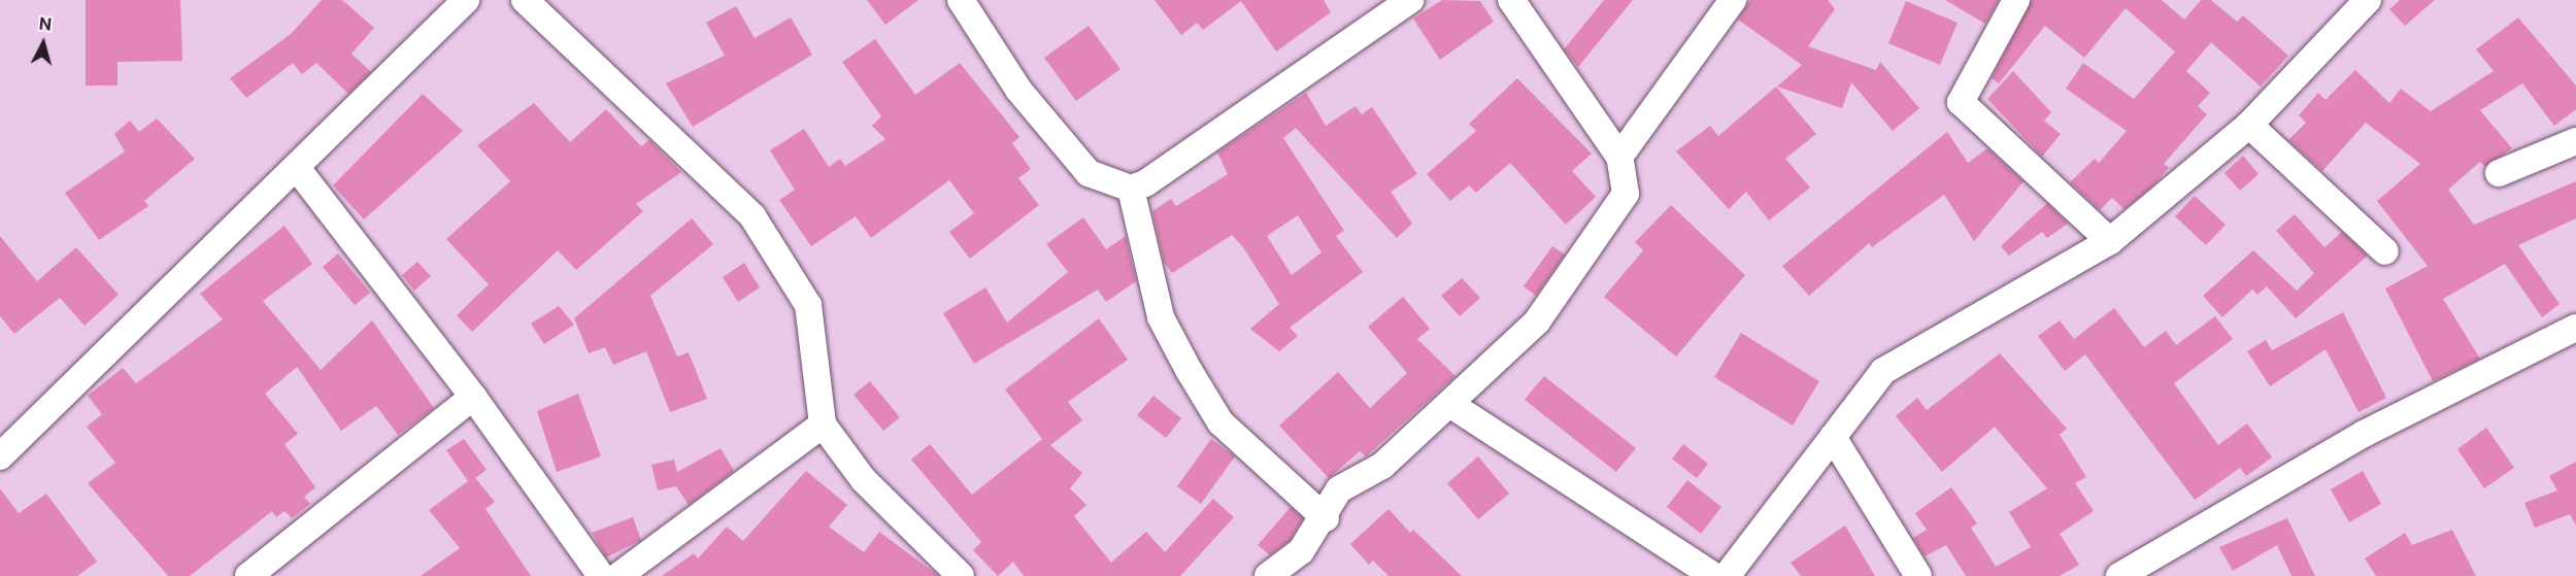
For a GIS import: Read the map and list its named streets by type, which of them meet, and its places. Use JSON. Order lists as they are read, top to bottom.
{
  "north": "top"
}
